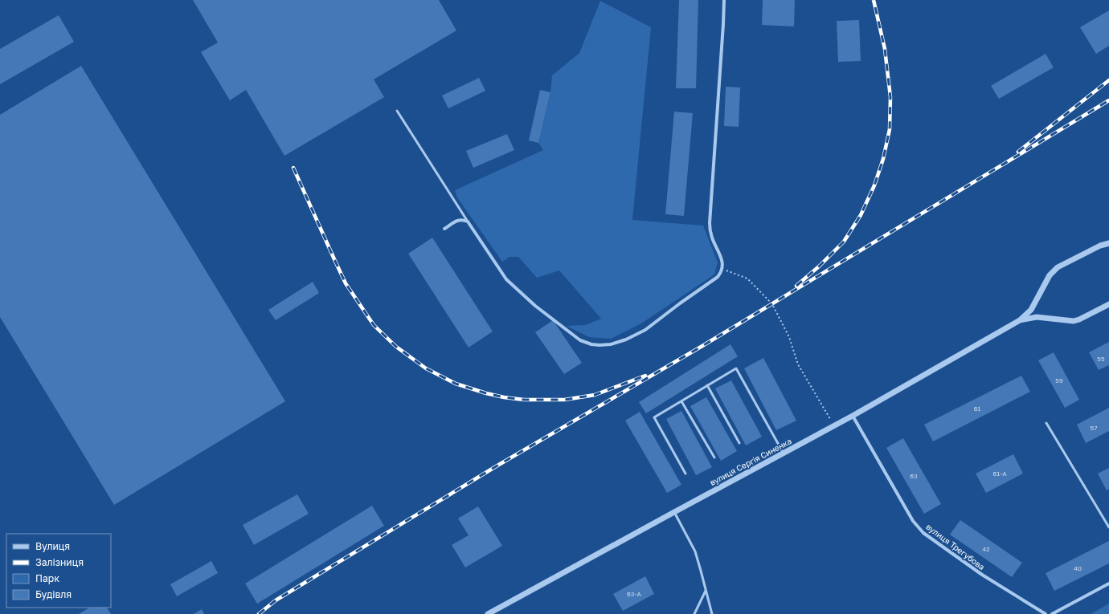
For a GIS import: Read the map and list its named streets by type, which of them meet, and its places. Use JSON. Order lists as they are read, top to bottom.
{
  "streets": {
    "street": ["вулиця Сергія Синенка", "вулиця Трегубова"]
  },
  "crossings": [
    ["вулиця Сергія Синенка", "вулиця Трегубова"]
  ],
  "house_numbers": [
    "55",
    "59",
    "61",
    "57",
    "61-А",
    "63",
    "42",
    "40",
    "63-А"
  ],
  "legend": [
    "Вулиця",
    "Залізниця",
    "Парк",
    "Будівля"
  ]
}
